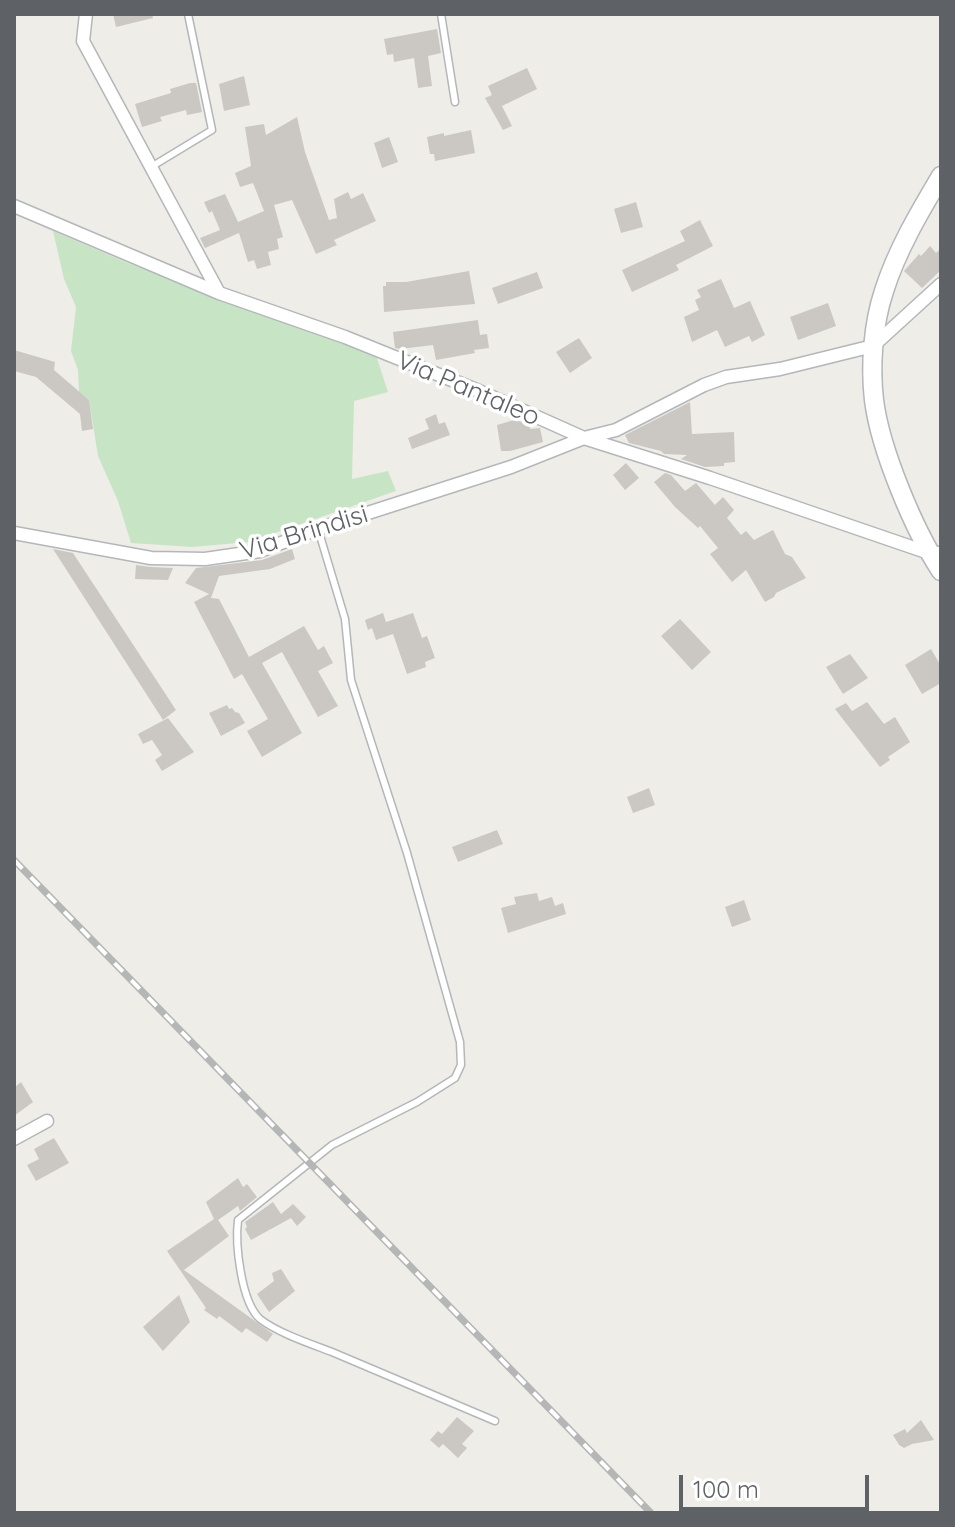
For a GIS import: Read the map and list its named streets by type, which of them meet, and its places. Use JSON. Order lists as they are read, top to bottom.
{
  "streets": {
    "street": ["Via Pantaleo", "Via Brindisi"]
  },
  "crossings": [
    ["Via Pantaleo", "Via Brindisi"]
  ],
  "scale_bar": "100 m"
}
